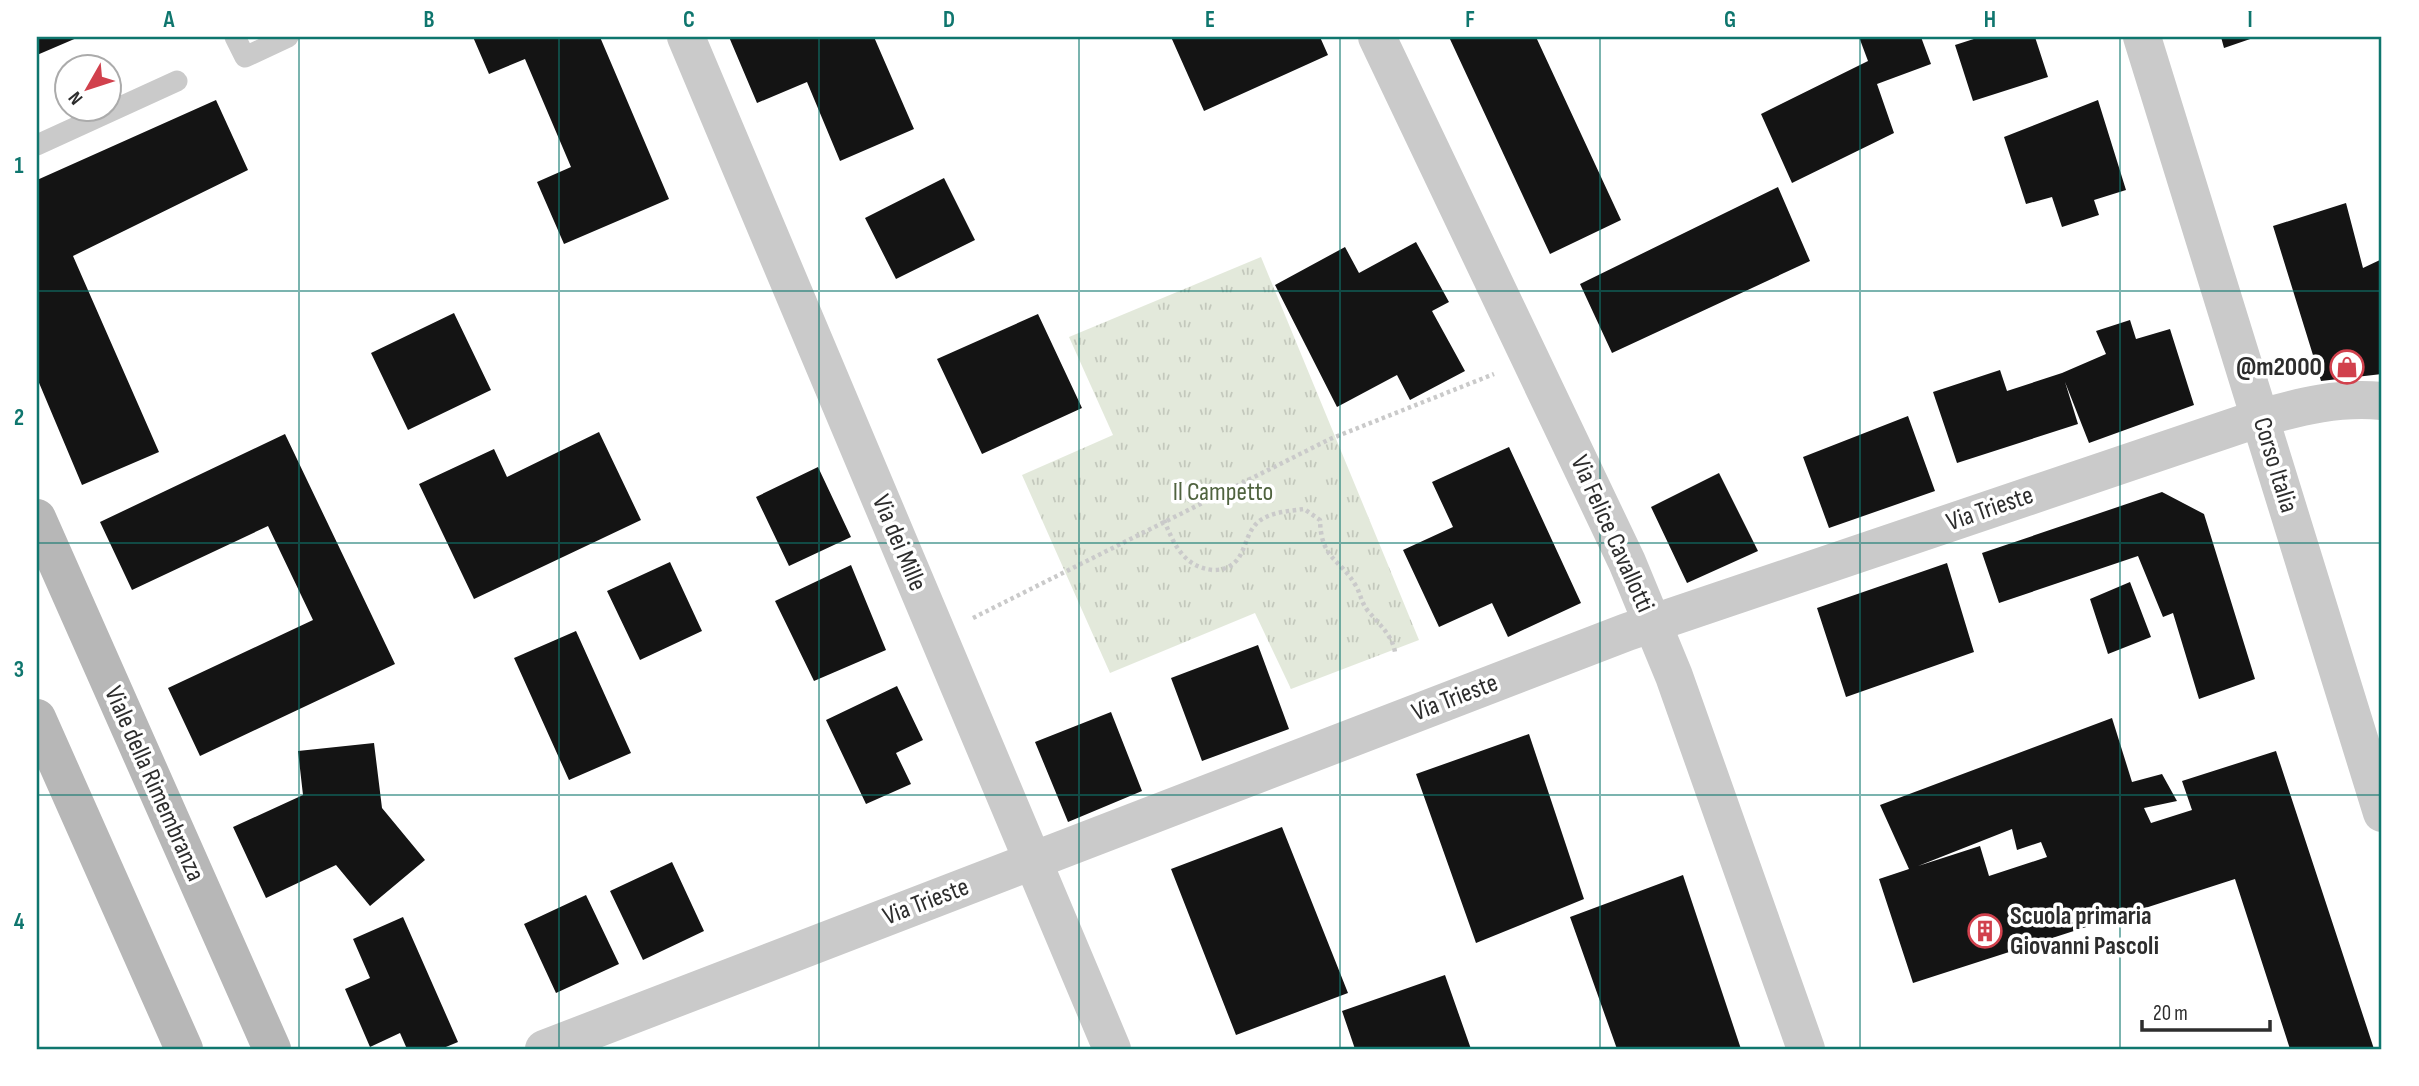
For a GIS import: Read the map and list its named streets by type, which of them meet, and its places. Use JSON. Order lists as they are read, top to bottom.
{
  "streets": {
    "street": [
      "Corso Italia",
      "Via Trieste",
      "Via Felice Cavallotti",
      "Via dei Mille",
      "Viale della Rimembranza"
    ]
  },
  "crossings": [
    ["Corso Italia", "Via Trieste"],
    ["Via Trieste", "Via Felice Cavallotti"],
    ["Via Trieste", "Via dei Mille"]
  ],
  "parks": ["Il Campetto"],
  "places": {
    "shop": ["@m2000"],
    "building": ["Scuola primaria Giovanni Pascoli"]
  },
  "scale_bar": "20 m",
  "north": "bottom left",
  "grid": {
    "columns": [
      "A",
      "B",
      "C",
      "D",
      "E",
      "F",
      "G",
      "H",
      "I"
    ],
    "rows": [
      "1",
      "2",
      "3",
      "4"
    ]
  }
}
